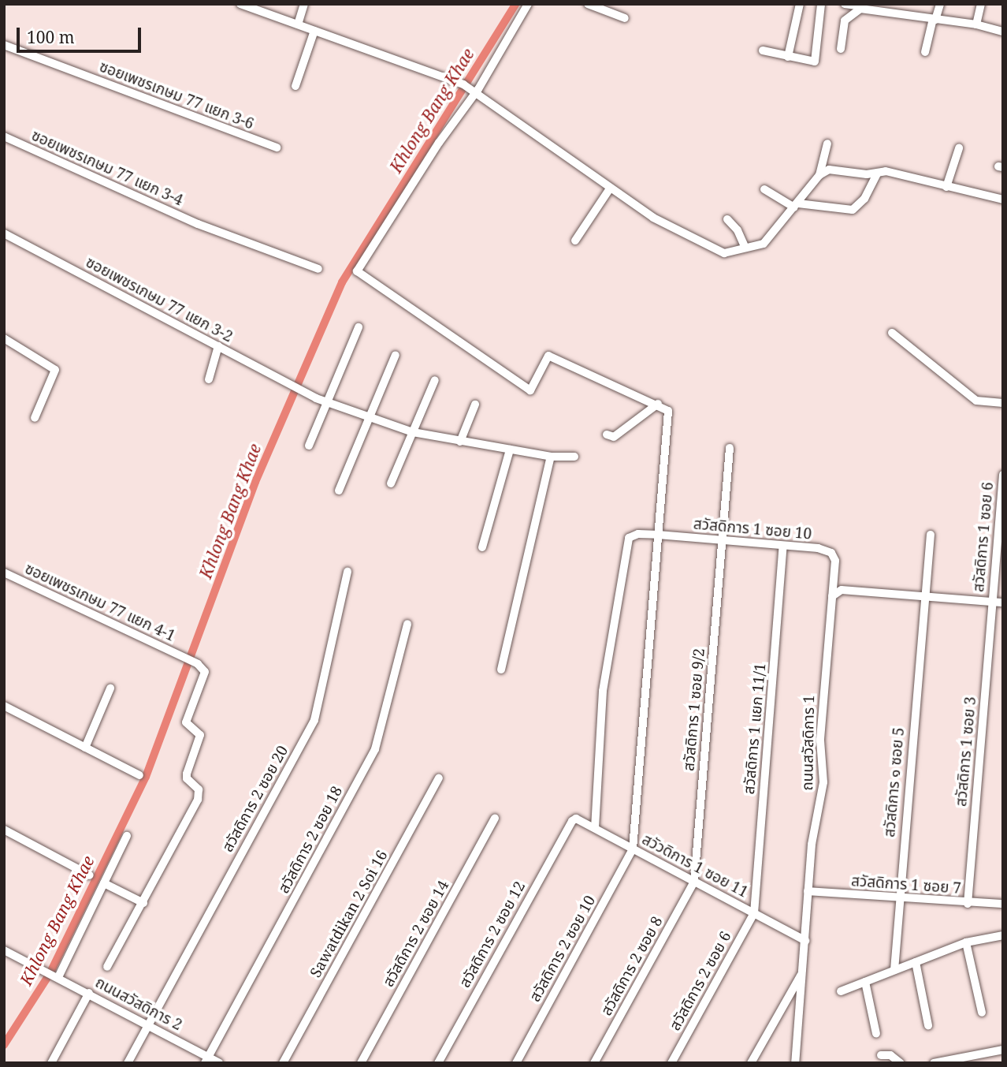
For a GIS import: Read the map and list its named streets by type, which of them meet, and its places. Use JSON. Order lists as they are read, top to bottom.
{
  "streets": {
    "street": [
      "ซอยเพชรเกษม 77 แยก 3-6",
      "ซอยเพชรเกษม 77 แยก 3-4",
      "ซอยเพชรเกษม 77 แยก 3-2",
      "สวัสดิการ 1 ซอย 10",
      "สวัสดิการ 1 ซอย 6",
      "ซอยเพชรเกษม 77 แยก 4-1",
      "สวัสดิการ 1 ซอย 9/2",
      "สวัสดิการ 1 แยก 11/1",
      "ถนนสวัสดิการ 1",
      "สวัสดิการ 1 ซอย 3",
      "สวัสดิการ ๑ ซอย 5",
      "สวัสดิการ 2 ซอย 20",
      "สวัสดิการ 2 ซอย 18",
      "สวัวดิการ 1 ซอย 11",
      "สวัสดิการ 1 ซอย 7",
      "Sawatdikan 2 Soi 16",
      "สวัสดิการ 2 ซอย 14",
      "สวัสดิการ 2 ซอย 12",
      "สวัสดิการ 2 ซอย 10",
      "สวัสดิการ 2 ซอย 8",
      "สวัสดิการ 2 ซอย 6",
      "ถนนสวัสดิการ 2"
    ]
  },
  "crossings": [
    ["สวัสดิการ 1 ซอย 10", "สวัสดิการ 1 ซอย 9/2"],
    ["สวัสดิการ 1 ซอย 10", "สวัสดิการ 1 แยก 11/1"],
    ["สวัสดิการ 1 ซอย 10", "ถนนสวัสดิการ 1"],
    ["สวัสดิการ 1 ซอย 10", "สวัวดิการ 1 ซอย 11"],
    ["สวัสดิการ 1 ซอย 6", "สวัสดิการ 1 ซอย 3"],
    ["สวัสดิการ 1 ซอย 9/2", "สวัวดิการ 1 ซอย 11"],
    ["สวัสดิการ 1 ซอย 9/2", "สวัสดิการ 2 ซอย 8"],
    ["สวัสดิการ 1 แยก 11/1", "สวัวดิการ 1 ซอย 11"],
    ["สวัสดิการ 1 แยก 11/1", "สวัสดิการ 2 ซอย 6"],
    ["ถนนสวัสดิการ 1", "สวัวดิการ 1 ซอย 11"],
    ["ถนนสวัสดิการ 1", "สวัสดิการ 1 ซอย 7"],
    ["สวัสดิการ 1 ซอย 3", "สวัสดิการ 1 ซอย 7"],
    ["สวัสดิการ ๑ ซอย 5", "สวัสดิการ 1 ซอย 7"],
    ["สวัสดิการ 2 ซอย 20", "ถนนสวัสดิการ 2"],
    ["สวัสดิการ 2 ซอย 18", "ถนนสวัสดิการ 2"],
    ["สวัวดิการ 1 ซอย 11", "สวัสดิการ 2 ซอย 12"],
    ["สวัวดิการ 1 ซอย 11", "สวัสดิการ 2 ซอย 10"],
    ["สวัวดิการ 1 ซอย 11", "สวัสดิการ 2 ซอย 8"],
    ["สวัวดิการ 1 ซอย 11", "สวัสดิการ 2 ซอย 6"]
  ],
  "water": ["Khlong Bang Khae"],
  "scale_bar": "100 m"
}
